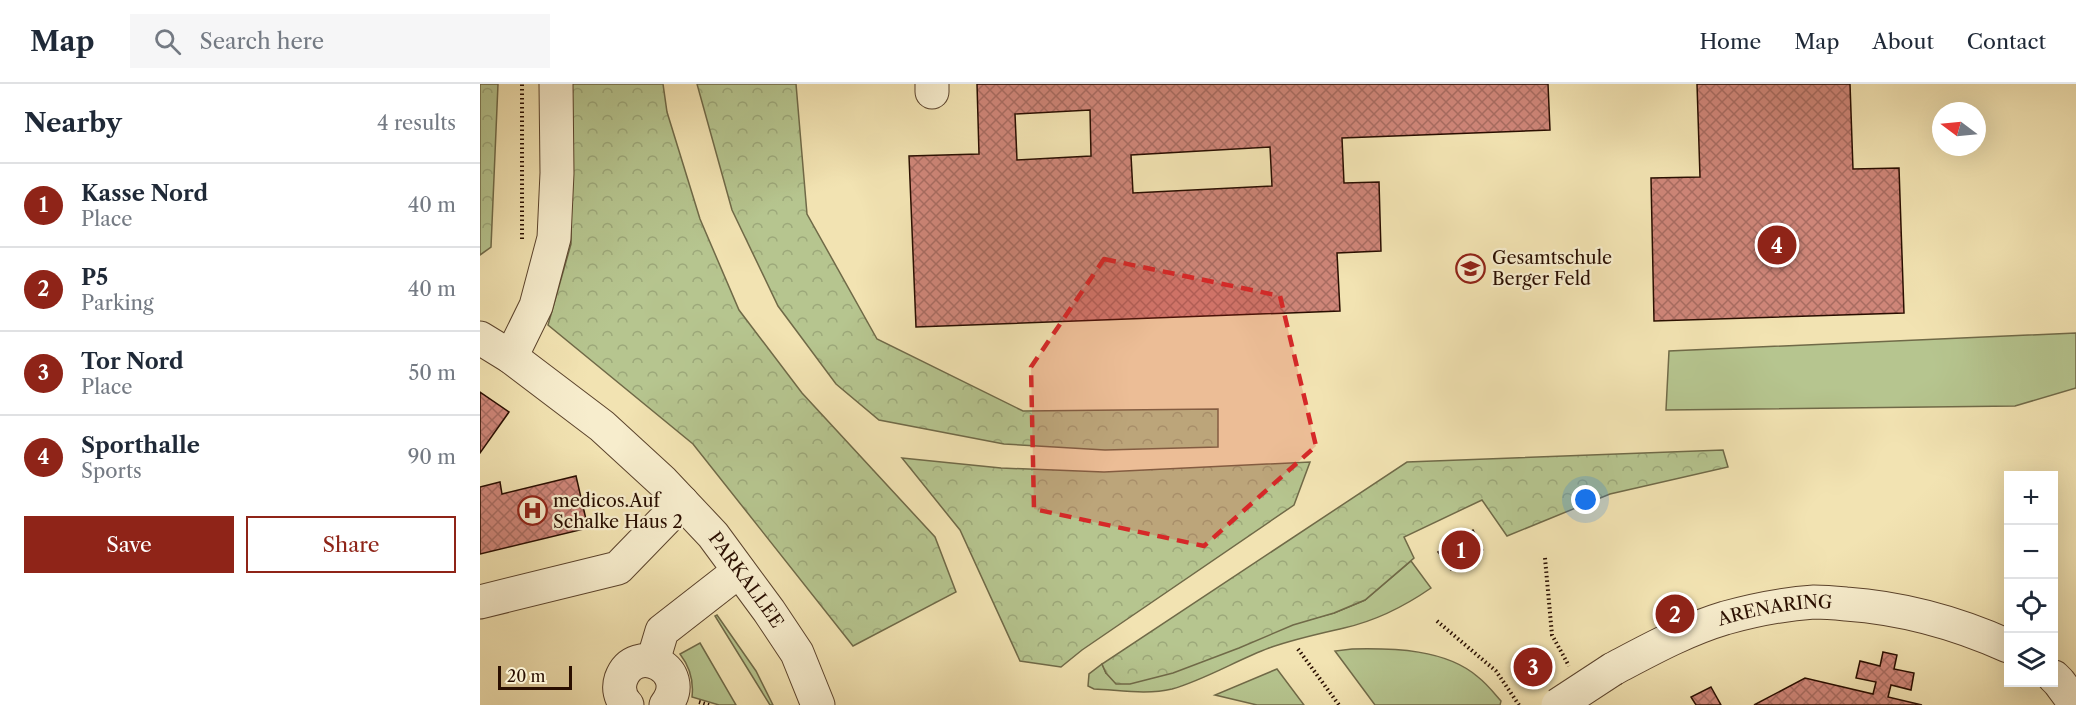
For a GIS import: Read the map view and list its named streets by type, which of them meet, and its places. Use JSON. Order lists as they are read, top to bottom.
{
  "streets": {
    "street": ["PARKALLEE", "ARENARING"]
  },
  "places": {
    "school or university": ["Gesamtschule Berger Feld"],
    "hospital": ["medicos.Auf Schalke Haus 2"]
  },
  "scale_bar": "20 m",
  "north": "left",
  "page": {
    "header": "Map",
    "search": "Search here",
    "nav": [
      "Home",
      "Map",
      "About",
      "Contact"
    ],
    "heading": ["Nearby", "4 results"],
    "list": [
      {
        "mark": "1",
        "name": "Kasse Nord",
        "note": "Place",
        "value": "40 m"
      },
      {
        "mark": "2",
        "name": "P5",
        "note": "Parking",
        "value": "40 m"
      },
      {
        "mark": "3",
        "name": "Tor Nord",
        "note": "Place",
        "value": "50 m"
      },
      {
        "mark": "4",
        "name": "Sporthalle",
        "note": "Sports",
        "value": "90 m"
      }
    ],
    "pins": [
      "4",
      "1",
      "2",
      "3"
    ],
    "map_buttons": ["+", "−"],
    "buttons": ["Save", "Share"],
    "scale": "20 m"
  }
}
